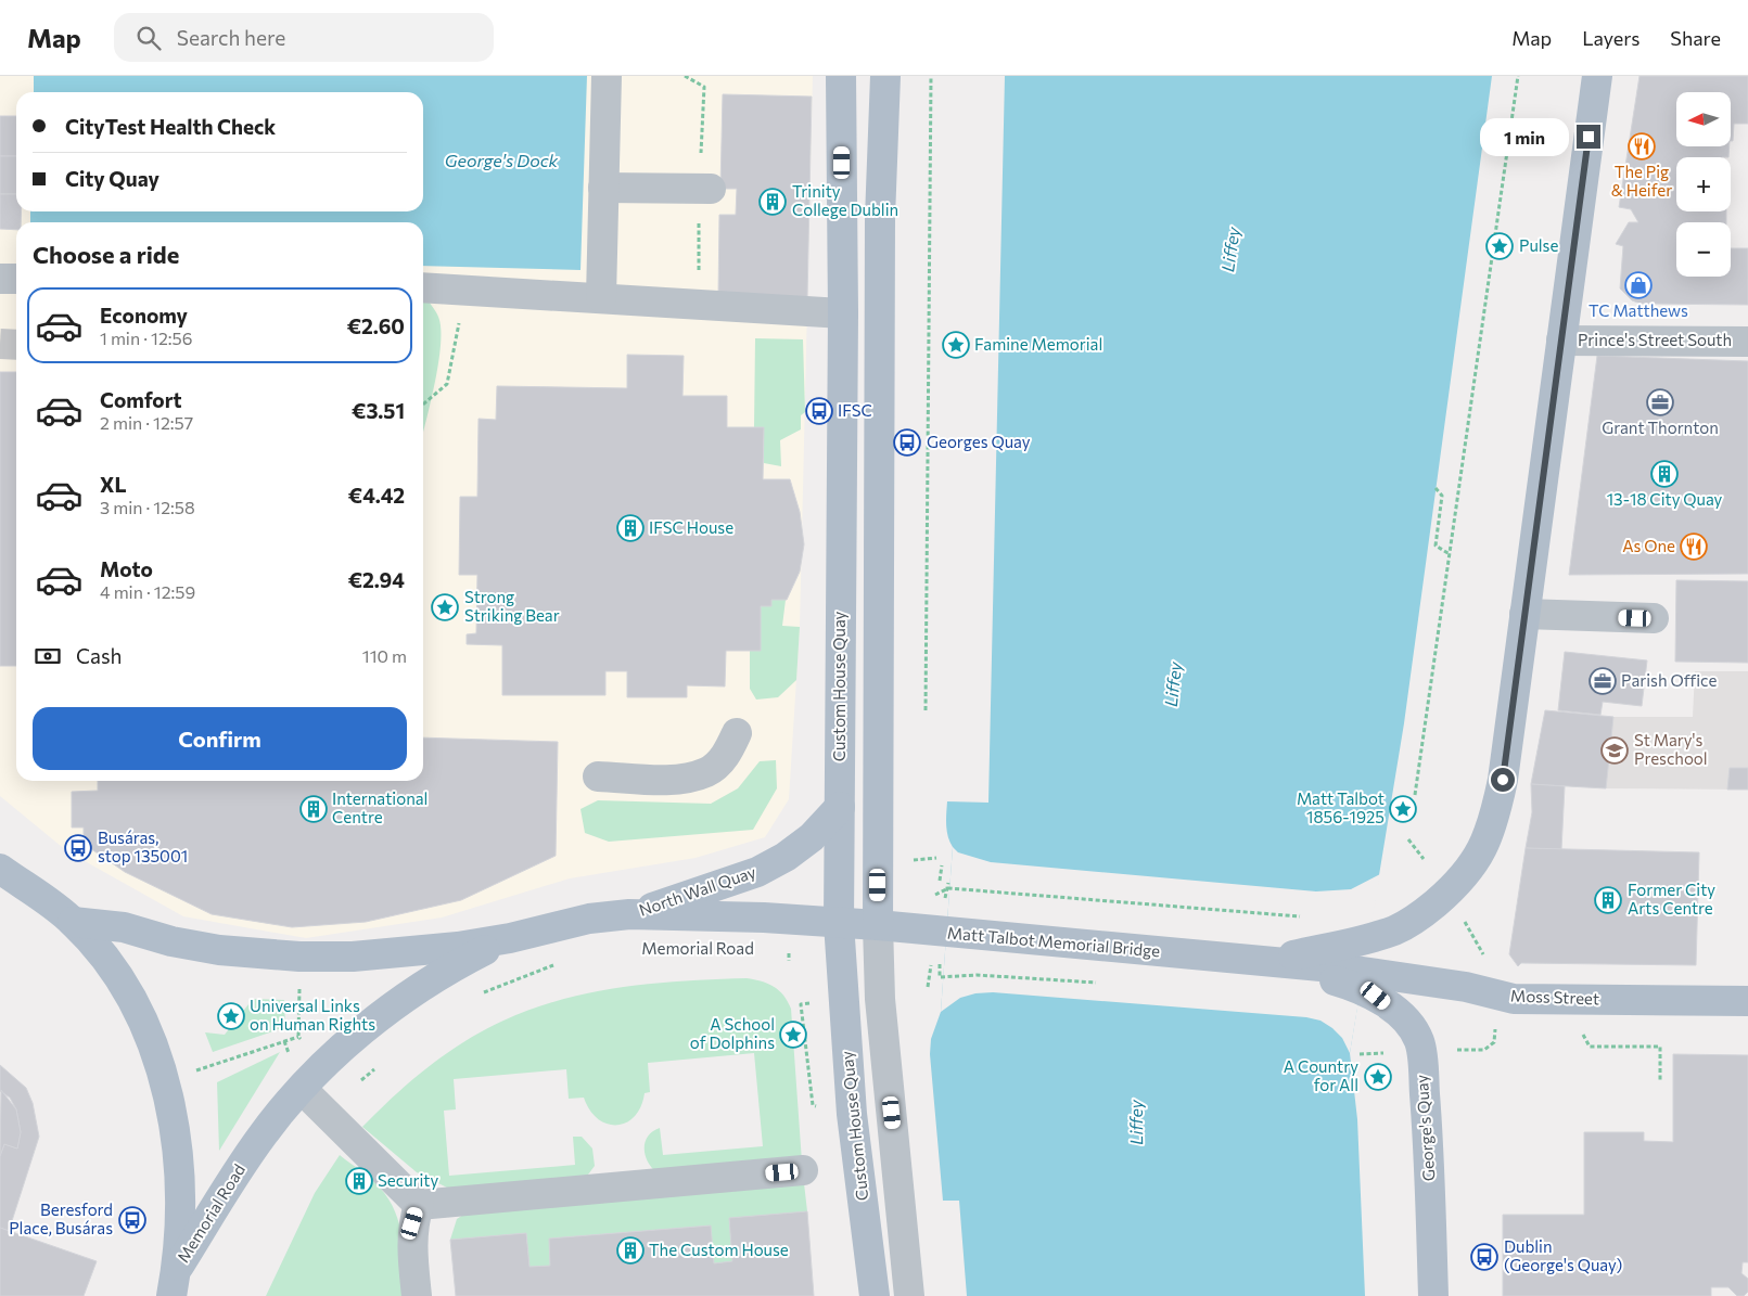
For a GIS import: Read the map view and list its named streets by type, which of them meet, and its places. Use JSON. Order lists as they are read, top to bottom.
{
  "streets": {
    "main road": [
      "Custom House Quay",
      "North Wall Quay",
      "Matt Talbot Memorial Bridge",
      "Memorial Road",
      "Moss Street",
      "George's Quay"
    ],
    "street": ["Prince's Street South"]
  },
  "crossings": [
    ["Prince's Street South", "Matt Talbot Memorial Bridge"],
    ["Custom House Quay", "North Wall Quay"],
    ["Custom House Quay", "Matt Talbot Memorial Bridge"],
    ["Custom House Quay", "Memorial Road"],
    ["North Wall Quay", "Memorial Road"],
    ["Matt Talbot Memorial Bridge", "Memorial Road"],
    ["Matt Talbot Memorial Bridge", "Moss Street"],
    ["Matt Talbot Memorial Bridge", "George's Quay"],
    ["Moss Street", "George's Quay"]
  ],
  "water": ["George's Dock", "Liffey"],
  "places": {
    "restaurant": ["The Pig & Heifer", "As One"],
    "building": [
      "Trinity College Dublin",
      "13-18 City Quay",
      "IFSC House",
      "International Centre",
      "Former City Arts Centre",
      "Security",
      "The Custom House"
    ],
    "place": [
      "Pulse",
      "Famine Memorial",
      "Strong Striking Bear",
      "Matt Talbot 1856-1925",
      "Universal Links on Human Rights",
      "A School of Dolphins",
      "A Country for All"
    ],
    "shop": ["TC Matthews"],
    "office": ["Grant Thornton", "Parish Office"],
    "bus stop": [
      "IFSC",
      "Georges Quay",
      "Busáras, stop 135001",
      "Beresford Place, Busáras",
      "Dublin (George's Quay)"
    ],
    "school or university": ["St Mary's Preschool"]
  },
  "north": "left",
  "page": {
    "header": "Map",
    "search": "Search here",
    "nav": ["Map", "Layers", "Share"],
    "map_buttons": ["+", "−"],
    "banner": ["CityTest Health Check", "City Quay"],
    "bubble": "1 min",
    "heading": "Choose a ride",
    "list": [
      {
        "name": "Economy",
        "note": "1 min · 12:56",
        "value": "€2.60"
      },
      {
        "name": "Comfort",
        "note": "2 min · 12:57",
        "value": "€3.51"
      },
      {
        "name": "XL",
        "note": "3 min · 12:58",
        "value": "€4.42"
      },
      {
        "name": "Moto",
        "note": "4 min · 12:59",
        "value": "€2.94"
      }
    ],
    "pay": ["Cash", "110 m"],
    "buttons": "Confirm"
  }
}
